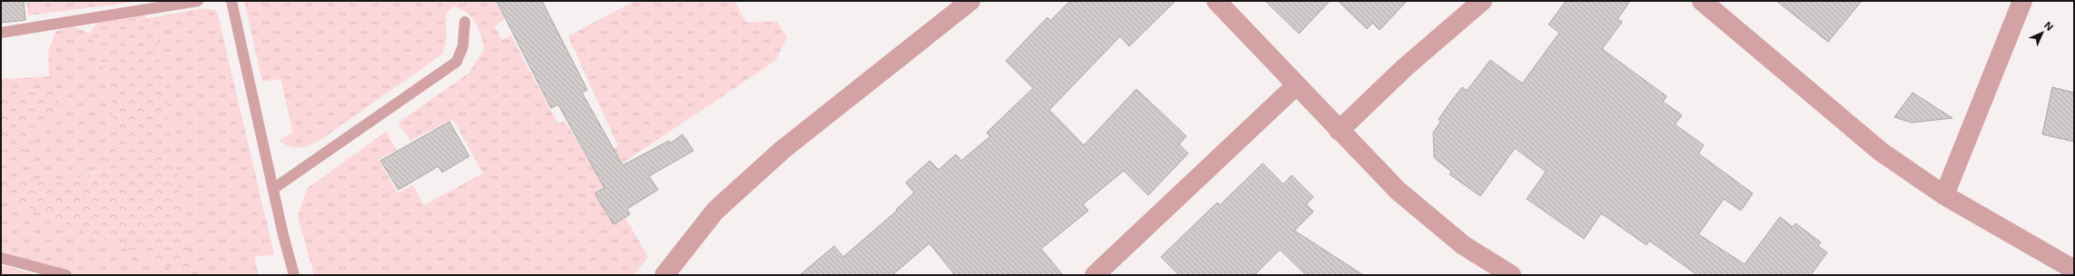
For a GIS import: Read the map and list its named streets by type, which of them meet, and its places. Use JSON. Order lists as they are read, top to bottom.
{
  "north": "top right"
}
